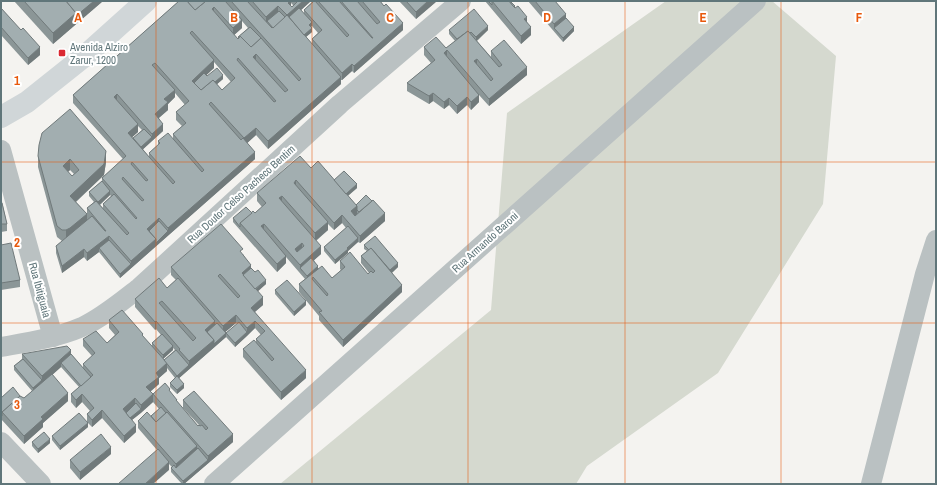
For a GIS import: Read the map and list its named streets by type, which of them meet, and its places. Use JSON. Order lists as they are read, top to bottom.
{
  "streets": {
    "street": ["Rua Doutor Celso Pacheco Bentim", "Rua Armando Baroni", "Rua Ibitiguaia"]
  },
  "crossings": [
    ["Rua Doutor Celso Pacheco Bentim", "Rua Ibitiguaia"]
  ],
  "places": {
    "transit": ["Avenida Alziro Zarur, 1200"]
  },
  "grid": {
    "columns": [
      "A",
      "B",
      "C",
      "D",
      "E",
      "F"
    ],
    "rows": ["1", "2", "3"]
  }
}
